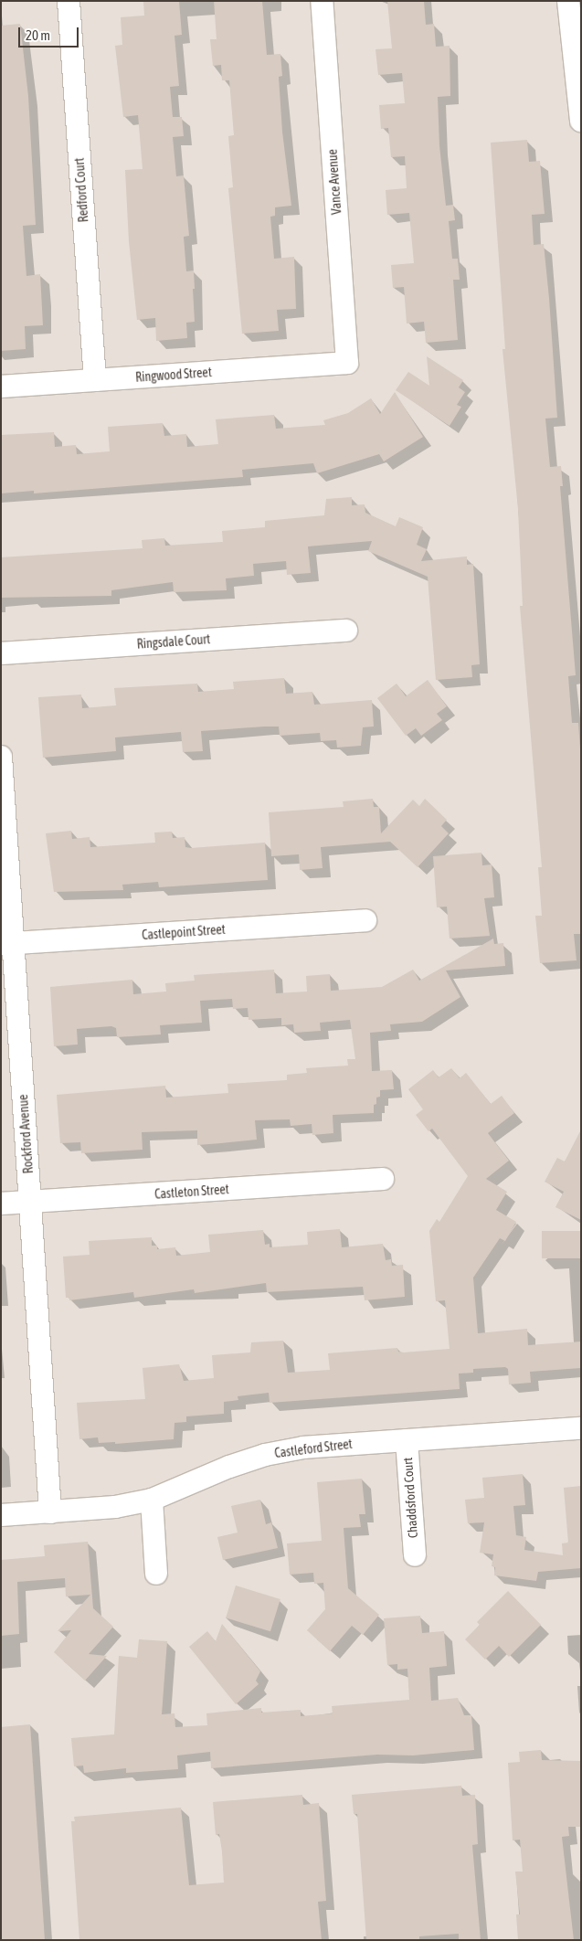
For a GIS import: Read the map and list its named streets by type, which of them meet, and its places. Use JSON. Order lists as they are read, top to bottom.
{
  "streets": {
    "street": [
      "Vance Avenue",
      "Redford Court",
      "Ringwood Street",
      "Ringsdale Court",
      "Castlepoint Street",
      "Rockford Avenue",
      "Castleton Street",
      "Castleford Street",
      "Chaddsford Court"
    ]
  },
  "crossings": [
    ["Vance Avenue", "Ringwood Street"],
    ["Redford Court", "Ringwood Street"],
    ["Castlepoint Street", "Rockford Avenue"],
    ["Rockford Avenue", "Castleton Street"],
    ["Rockford Avenue", "Castleford Street"],
    ["Castleford Street", "Chaddsford Court"]
  ],
  "scale_bar": "20 m"
}
